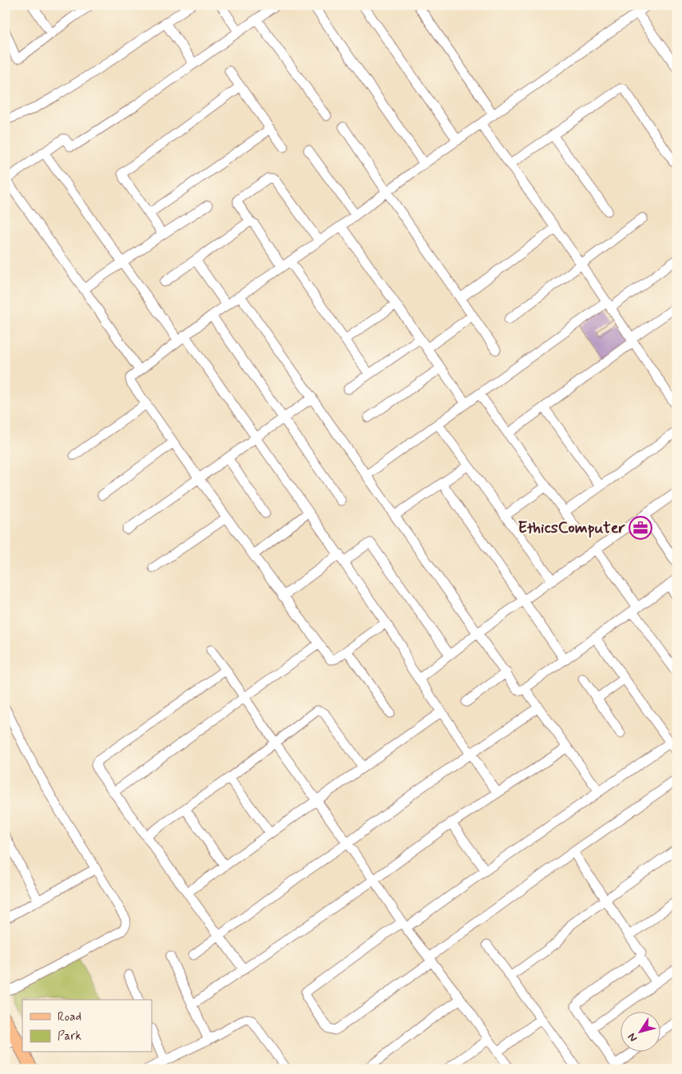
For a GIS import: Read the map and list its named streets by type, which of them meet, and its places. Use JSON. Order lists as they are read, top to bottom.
{
  "places": {
    "office": ["EthicsComputer"]
  },
  "legend": ["Road", "Park"],
  "north": "bottom left"
}
